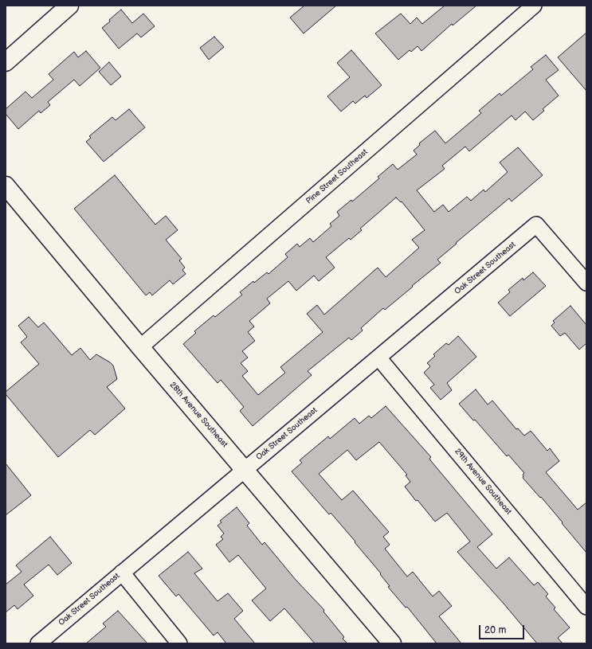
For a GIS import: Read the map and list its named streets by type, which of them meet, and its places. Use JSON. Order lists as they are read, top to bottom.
{
  "streets": {
    "street": [
      "Pine Street Southeast",
      "Oak Street Southeast",
      "28th Avenue Southeast",
      "29th Avenue Southeast"
    ]
  },
  "crossings": [
    ["Pine Street Southeast", "28th Avenue Southeast"],
    ["Oak Street Southeast", "28th Avenue Southeast"],
    ["Oak Street Southeast", "29th Avenue Southeast"]
  ],
  "scale_bar": "20 m"
}
